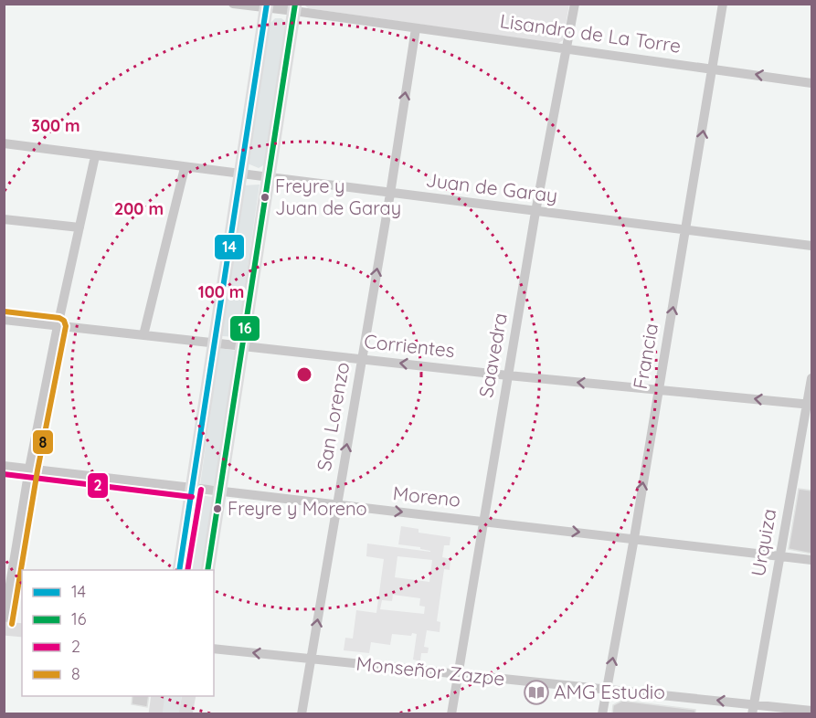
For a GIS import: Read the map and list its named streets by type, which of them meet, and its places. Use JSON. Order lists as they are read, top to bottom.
{
  "streets": {
    "street": [
      "Lisandro de La Torre",
      "Juan de Garay",
      "Corrientes",
      "Saavedra",
      "Francia",
      "San Lorenzo",
      "Moreno",
      "Urquiza",
      "Monseñor Zazpe"
    ]
  },
  "crossings": [
    ["Lisandro de La Torre", "Saavedra"],
    ["Lisandro de La Torre", "Francia"],
    ["Lisandro de La Torre", "San Lorenzo"],
    ["Juan de Garay", "Saavedra"],
    ["Juan de Garay", "Francia"],
    ["Juan de Garay", "San Lorenzo"],
    ["Corrientes", "Saavedra"],
    ["Corrientes", "Francia"],
    ["Corrientes", "San Lorenzo"],
    ["Corrientes", "Urquiza"],
    ["Saavedra", "Moreno"],
    ["Saavedra", "Monseñor Zazpe"],
    ["Francia", "Moreno"],
    ["Francia", "Monseñor Zazpe"],
    ["San Lorenzo", "Moreno"],
    ["San Lorenzo", "Monseñor Zazpe"],
    ["Moreno", "Urquiza"],
    ["Urquiza", "Monseñor Zazpe"]
  ],
  "one_way": [
    "Corrientes",
    "Francia",
    "San Lorenzo",
    "Moreno",
    "Monseñor Zazpe"
  ],
  "places": {
    "other": ["Freyre y Juan de Garay", "Freyre y Moreno"],
    "library": ["AMG Estudio"]
  },
  "lines": [
    "transit line 14",
    "transit line 16",
    "transit line 8",
    "transit line 2"
  ],
  "legend": [
    "14",
    "16",
    "2",
    "8"
  ],
  "rings": ["300 m", "200 m", "100 m"]
}
